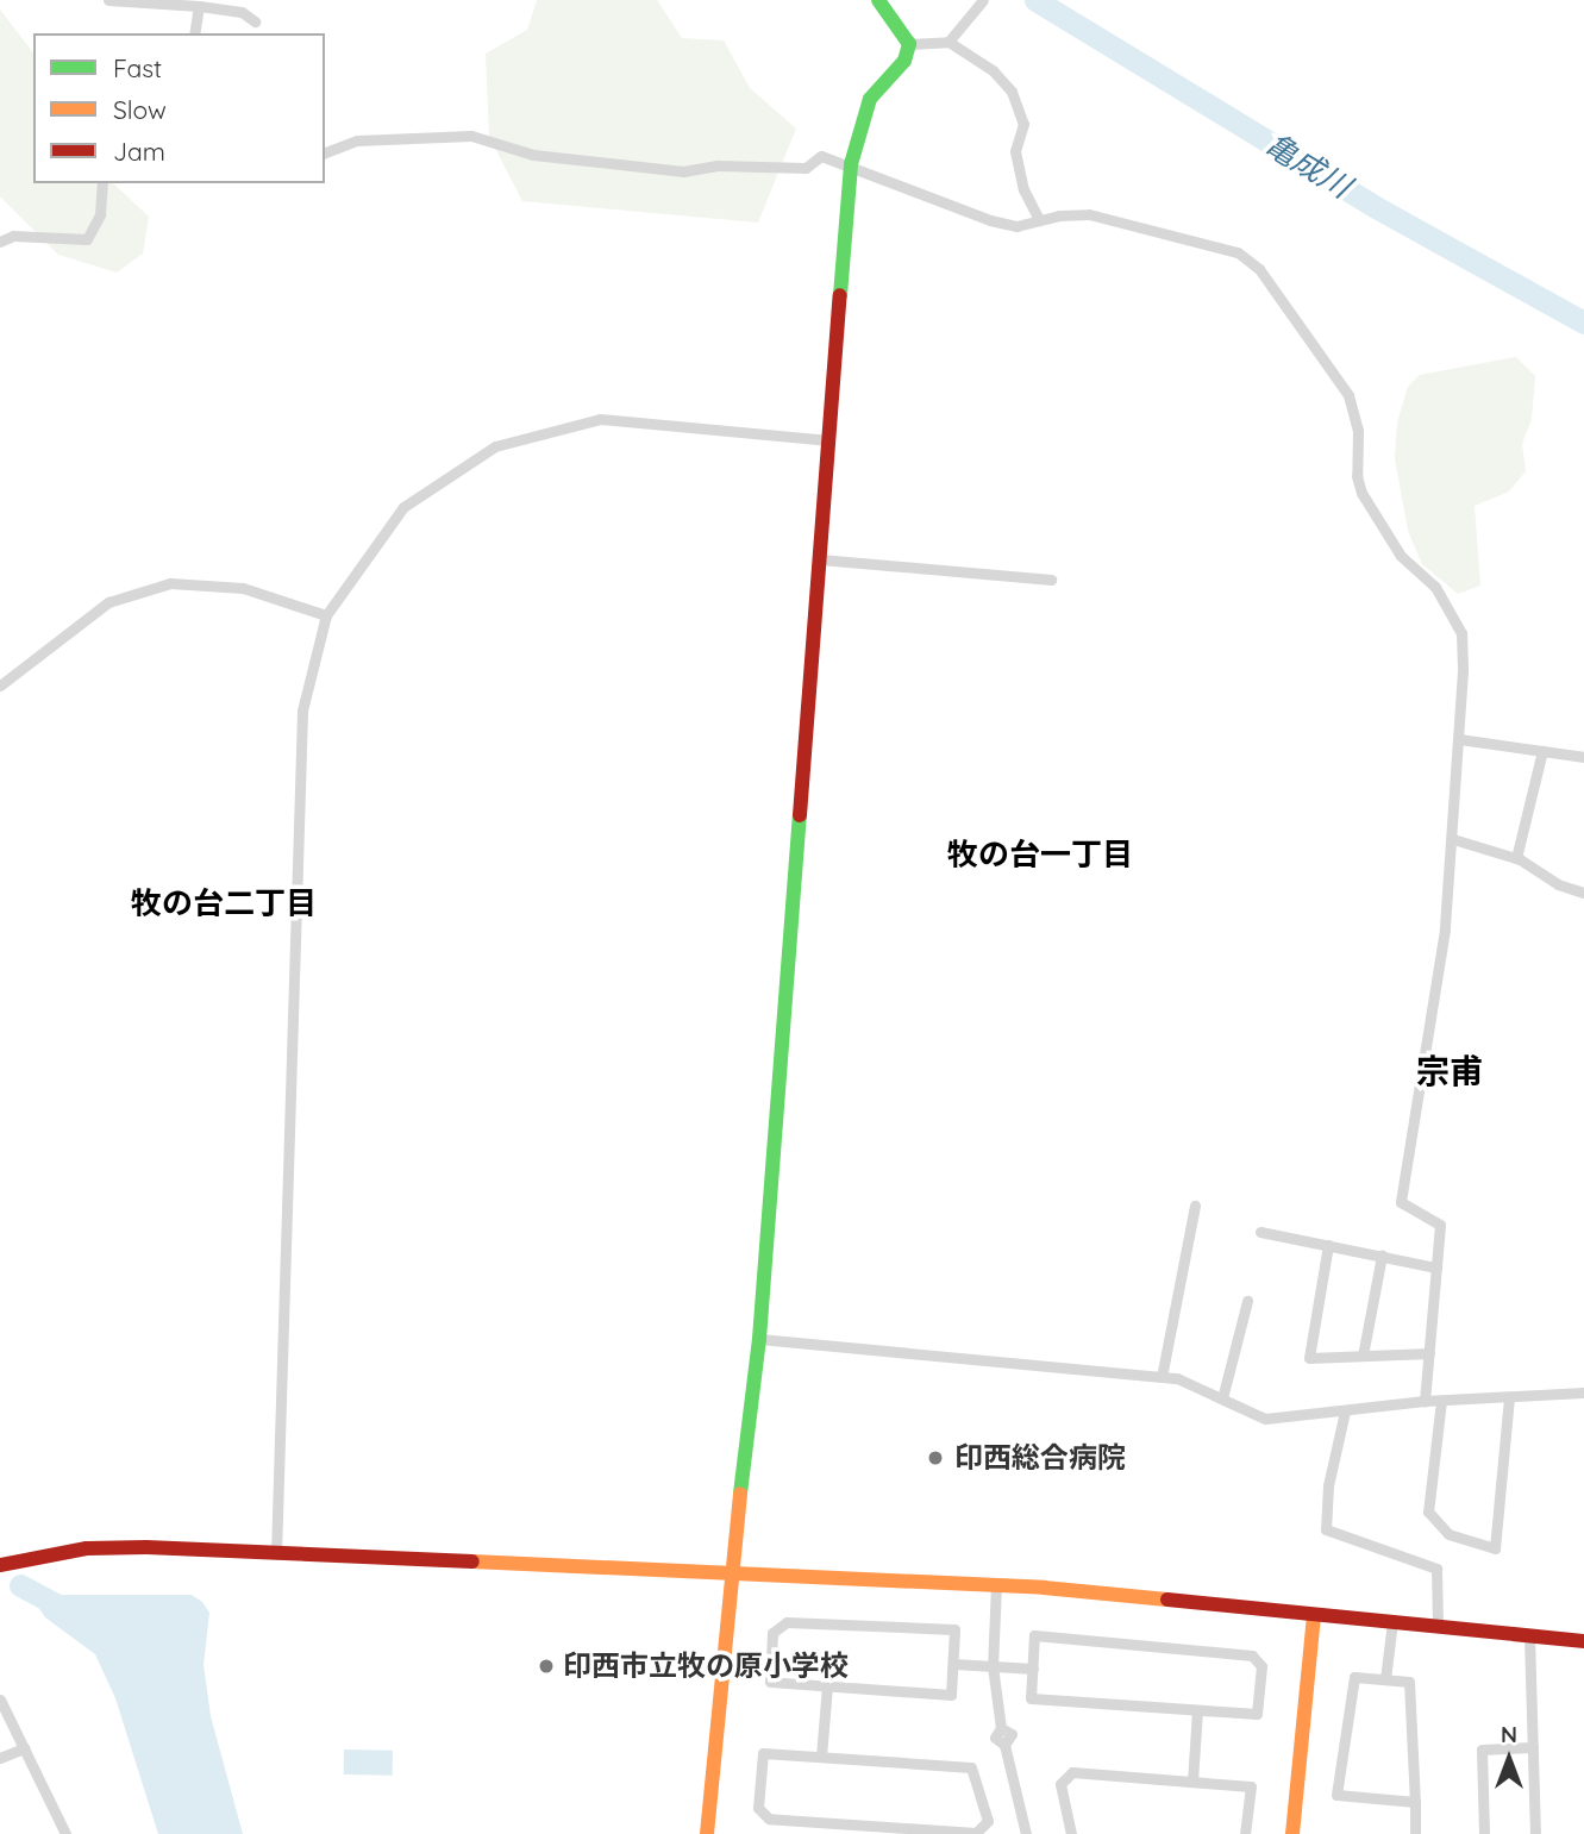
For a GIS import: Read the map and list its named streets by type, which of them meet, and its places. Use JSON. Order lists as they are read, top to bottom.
{
  "districts": ["牧の台一丁目", "牧の台二丁目", "宗甫"],
  "water": ["亀成川"],
  "places": ["印西総合病院", "印西市立牧の原小学校"],
  "legend": ["Fast", "Slow", "Jam"],
  "north": "top"
}
